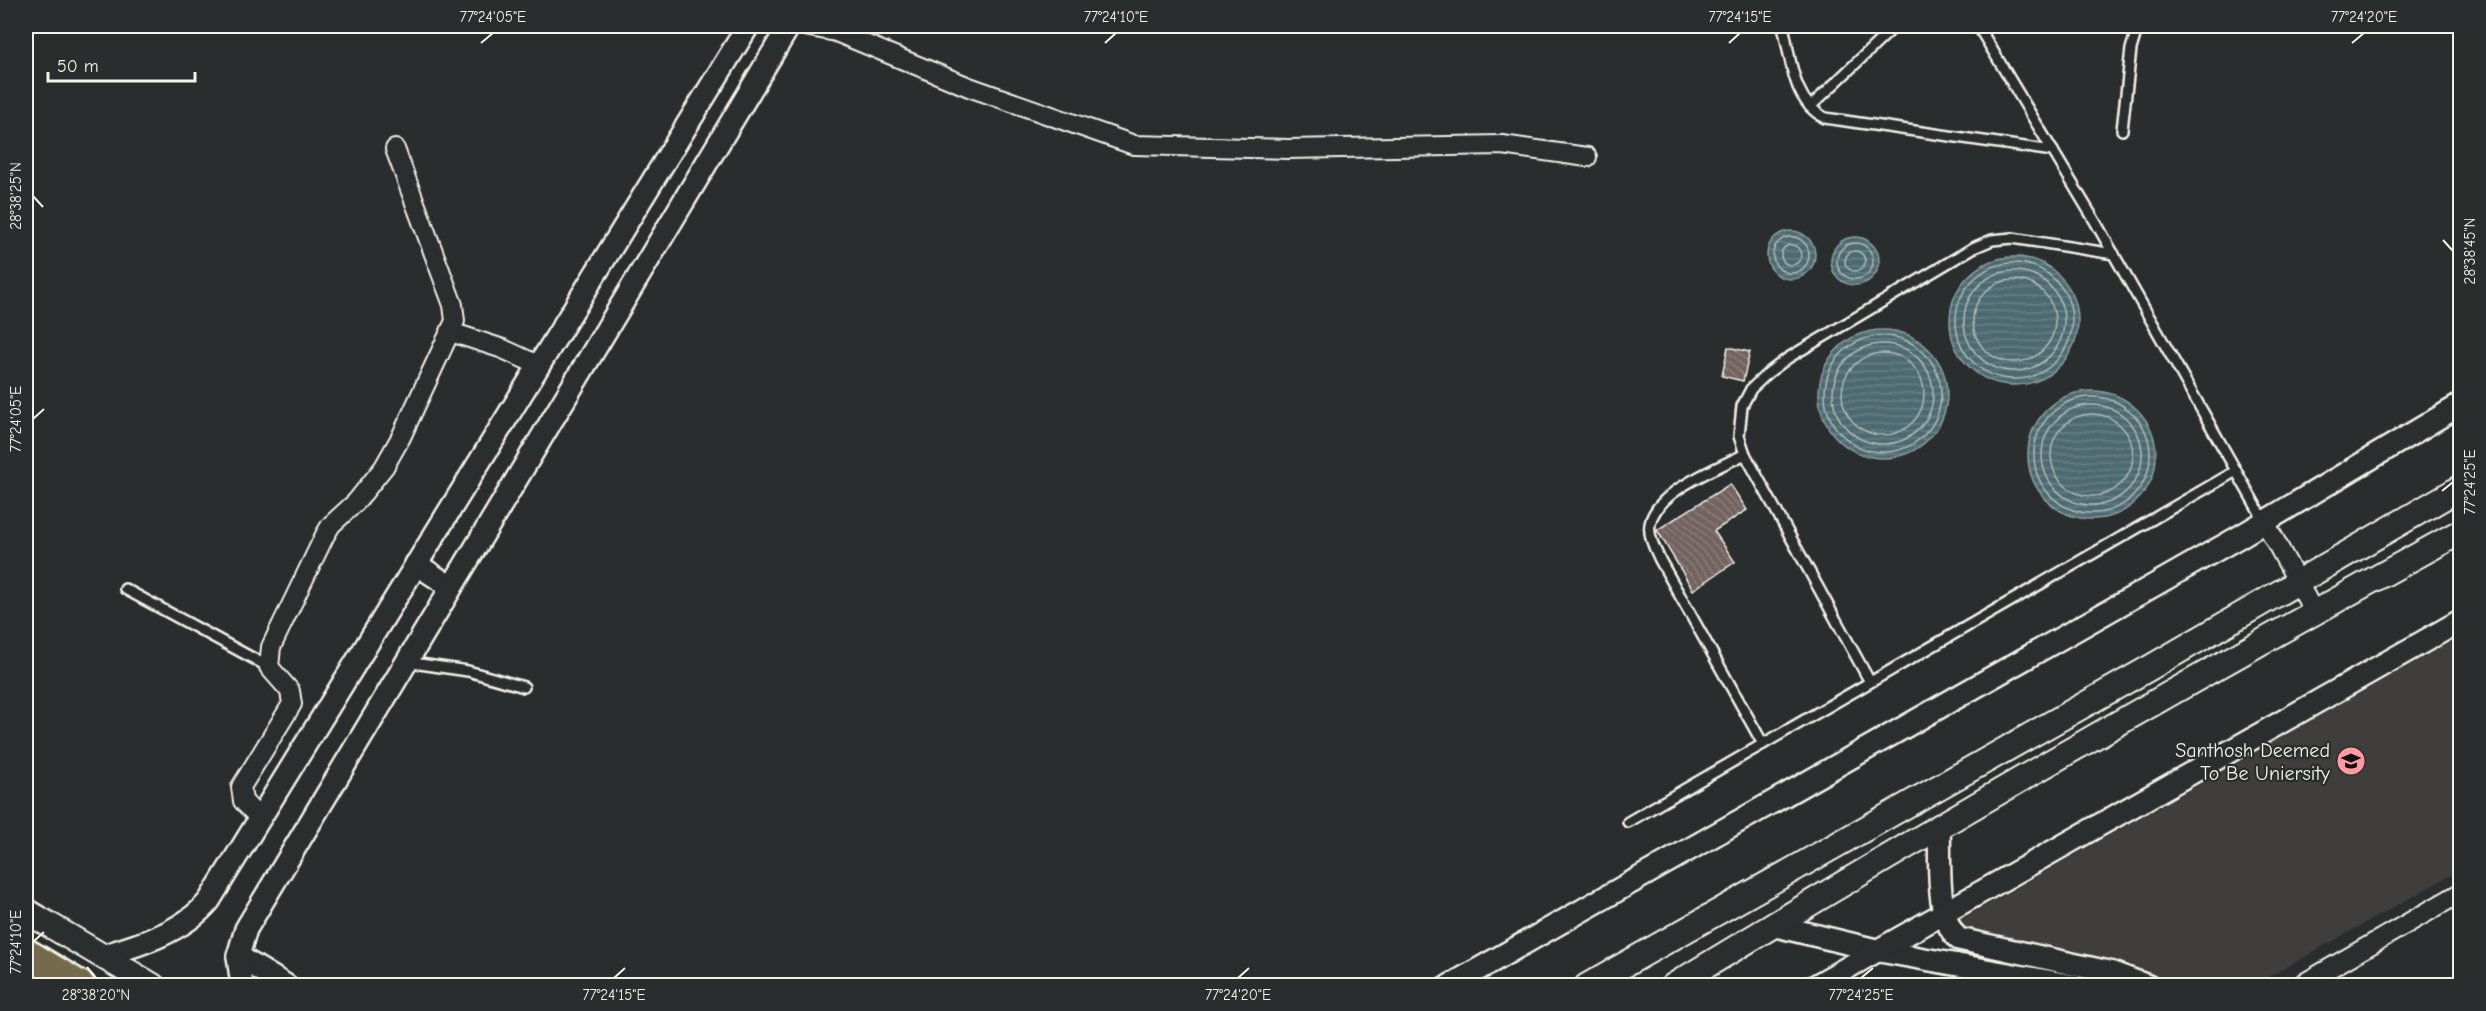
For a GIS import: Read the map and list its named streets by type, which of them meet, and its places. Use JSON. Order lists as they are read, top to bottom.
{
  "places": {
    "school or university": ["Santhosh Deemed To Be Uniersity"]
  },
  "scale_bar": "50 m",
  "coordinates": [
    "77°24'05\"E",
    "77°24'10\"E",
    "77°24'15\"E",
    "77°24'20\"E",
    "28°38'25\"N",
    "28°38'45\"N",
    "77°24'25\"E",
    "28°38'20\"N"
  ]
}
